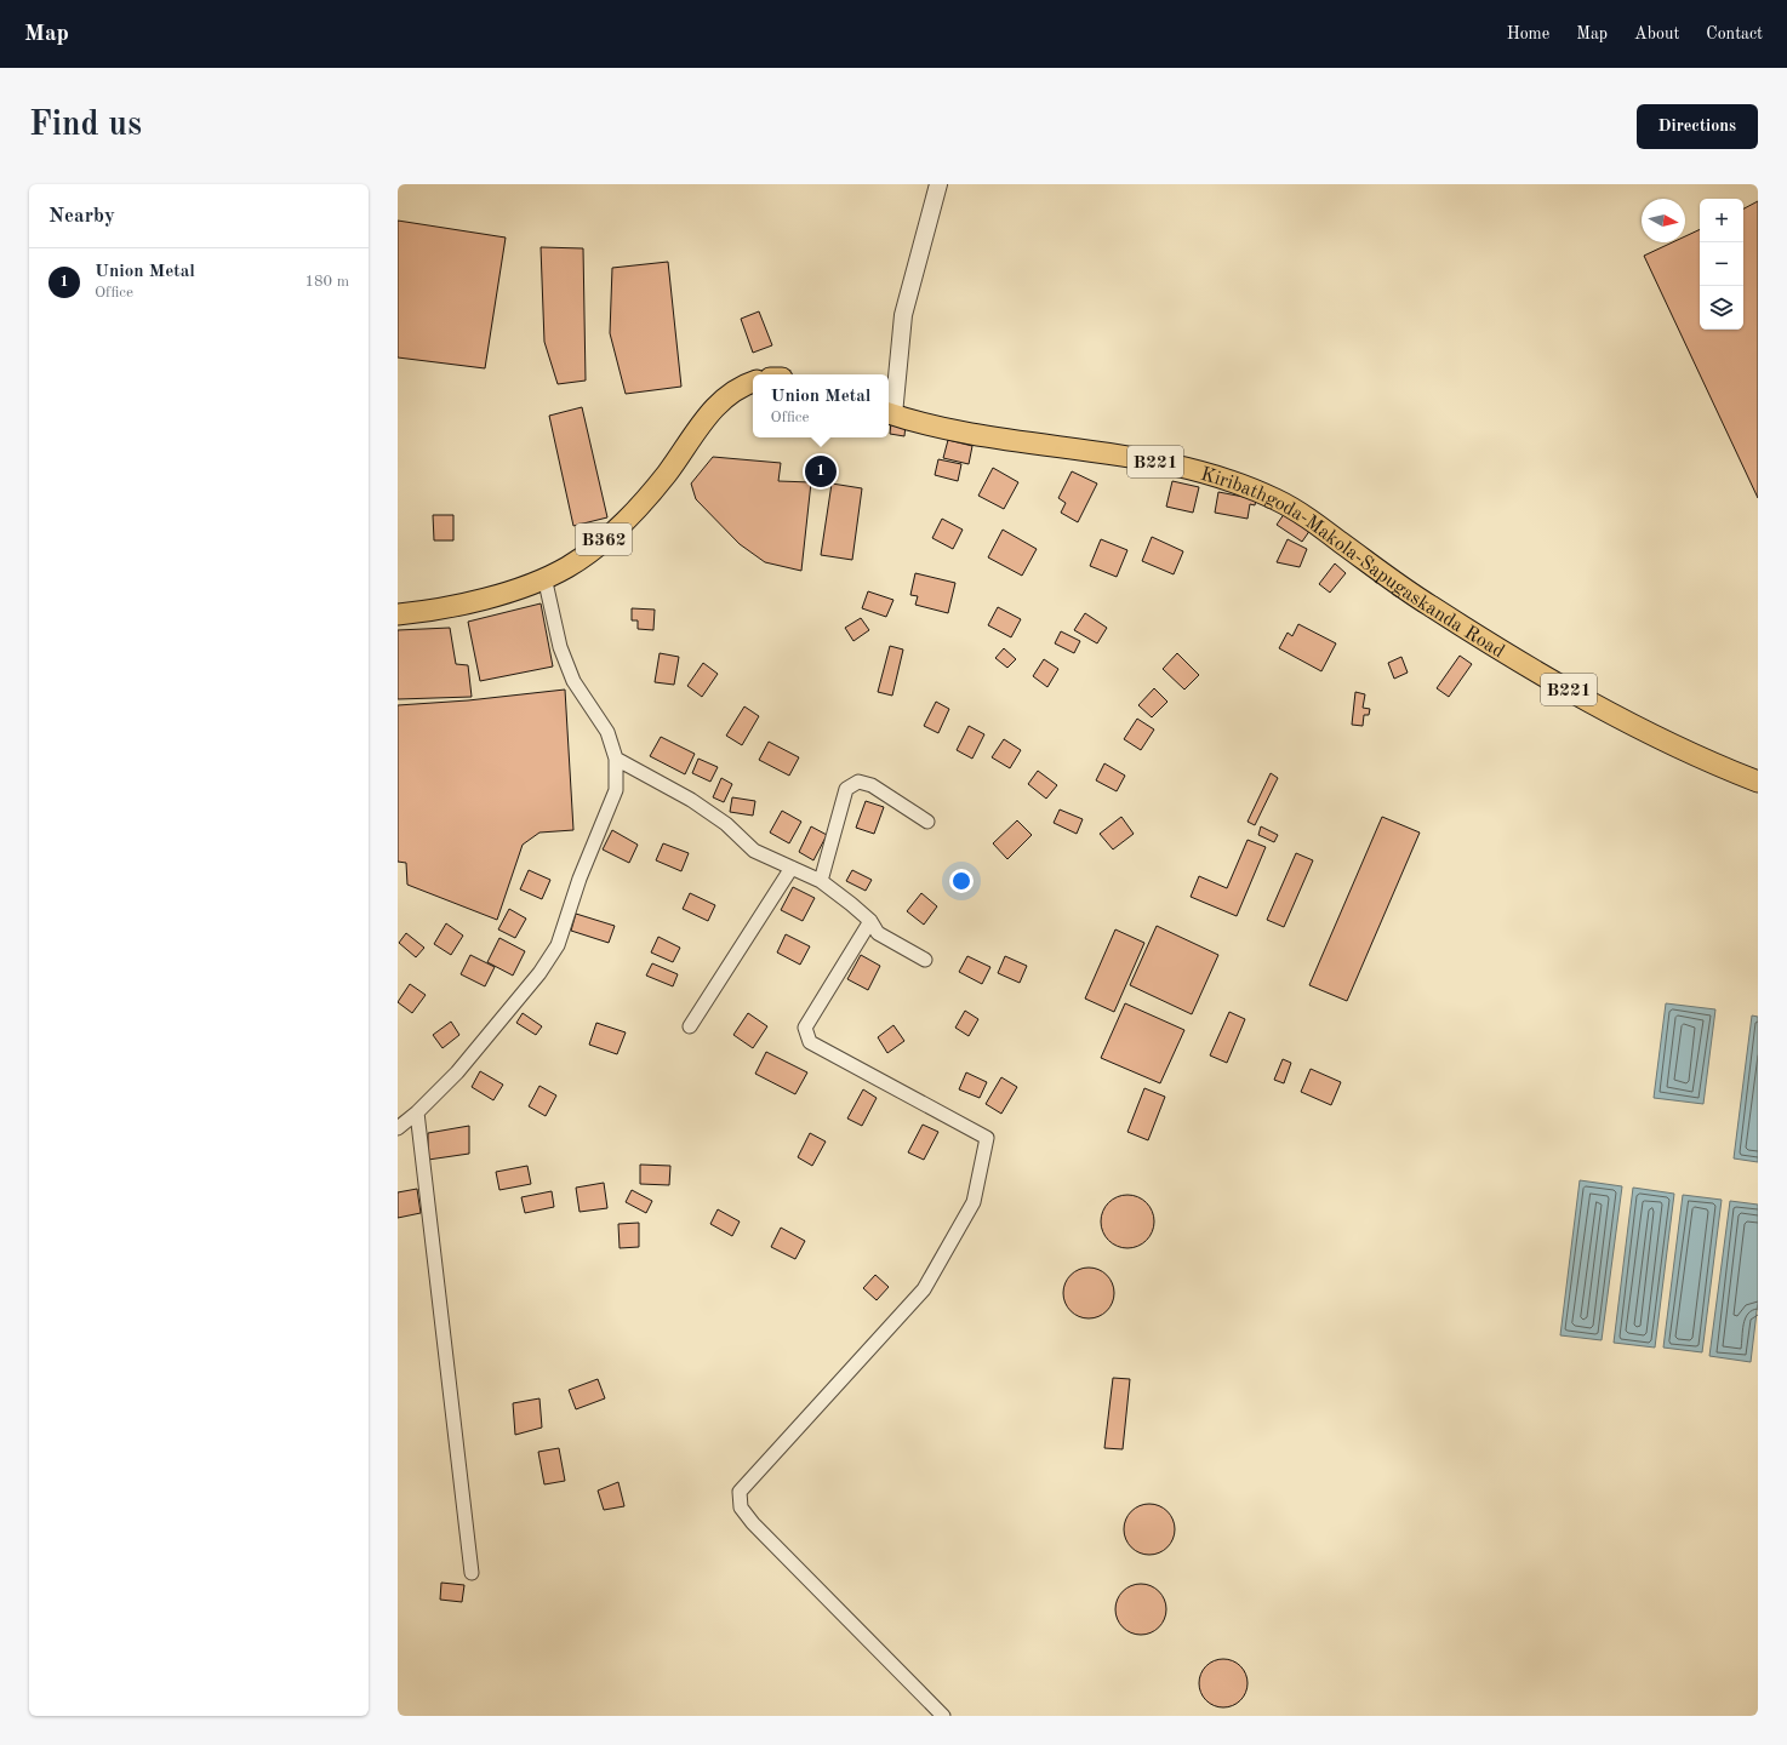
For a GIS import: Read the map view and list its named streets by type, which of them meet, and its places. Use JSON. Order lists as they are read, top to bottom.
{
  "streets": {
    "main road": ["B221", "B362", "Kiribathgoda-Makola-Sapugaskanda Road"]
  },
  "north": "right",
  "page": {
    "header": "Map",
    "nav": [
      "Home",
      "Map",
      "About",
      "Contact"
    ],
    "buttons": "Directions",
    "title": "Find us",
    "heading": "Nearby",
    "map_buttons": ["+", "−"],
    "list": [
      {
        "mark": "1",
        "name": "Union Metal",
        "note": "Office",
        "value": "180 m"
      }
    ],
    "popup": ["Union Metal", "Office"],
    "pins": "1"
  }
}
